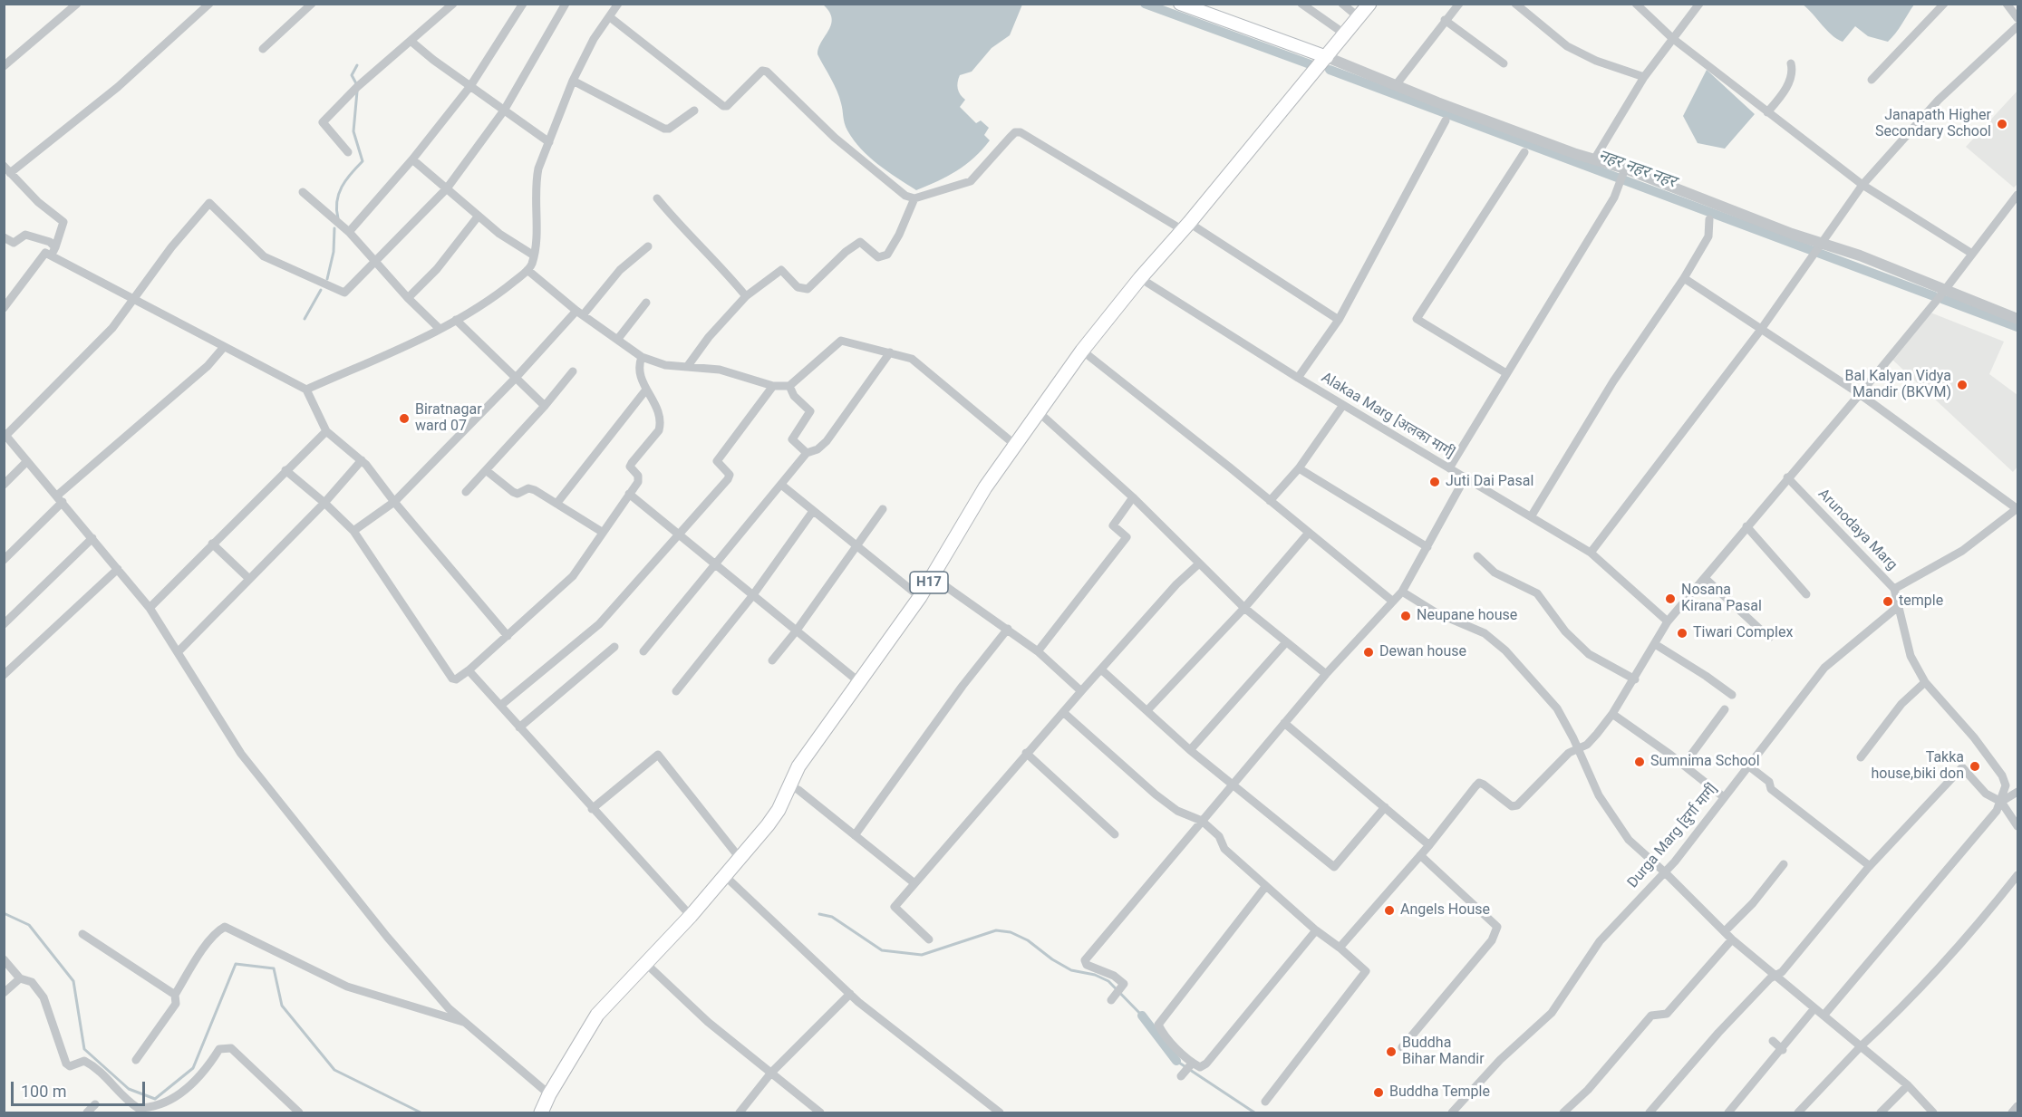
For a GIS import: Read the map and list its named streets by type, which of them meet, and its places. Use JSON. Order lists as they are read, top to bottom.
{
  "streets": {
    "main road": ["H17"],
    "street": ["Alakaa Marg [अलका मार्ग]", "Arunodaya Marg", "Durga Marg [दुर्गा मार्ग]"]
  },
  "crossings": [
    ["Alakaa Marg [अलका मार्ग]", "H17"],
    ["Arunodaya Marg", "Durga Marg [दुर्गा मार्ग]"]
  ],
  "water": ["नहर नहर नहर"],
  "places": [
    "Janapath Higher Secondary School",
    "Bal Kalyan Vidya Mandir (BKVM)",
    "Biratnagar ward 07",
    "Juti Dai Pasal",
    "Nosana Kirana Pasal",
    "temple",
    "Neupane house",
    "Tiwari Complex",
    "Dewan house",
    "Sumnima School",
    "Takka house,biki don",
    "Angels House",
    "Buddha Bihar Mandir",
    "Buddha Temple"
  ],
  "scale_bar": "100 m"
}
